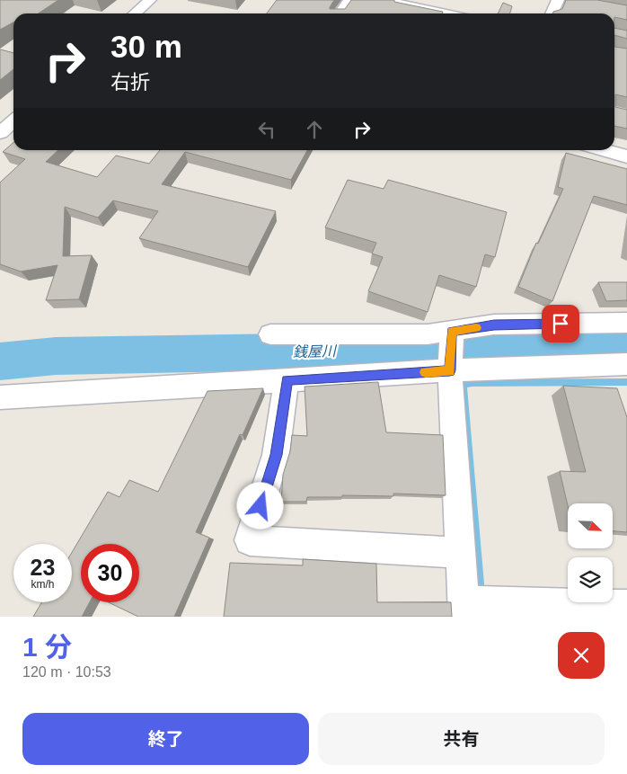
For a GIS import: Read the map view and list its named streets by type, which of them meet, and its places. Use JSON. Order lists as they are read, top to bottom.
{
  "water": ["銭屋川"],
  "north": "bottom right",
  "page": {
    "turn": ["30 m", "右折"],
    "speed": "23 km/h",
    "limit": "30",
    "heading": ["1 分", "120 m · 10:53"],
    "buttons": ["終了", "共有"]
  }
}
